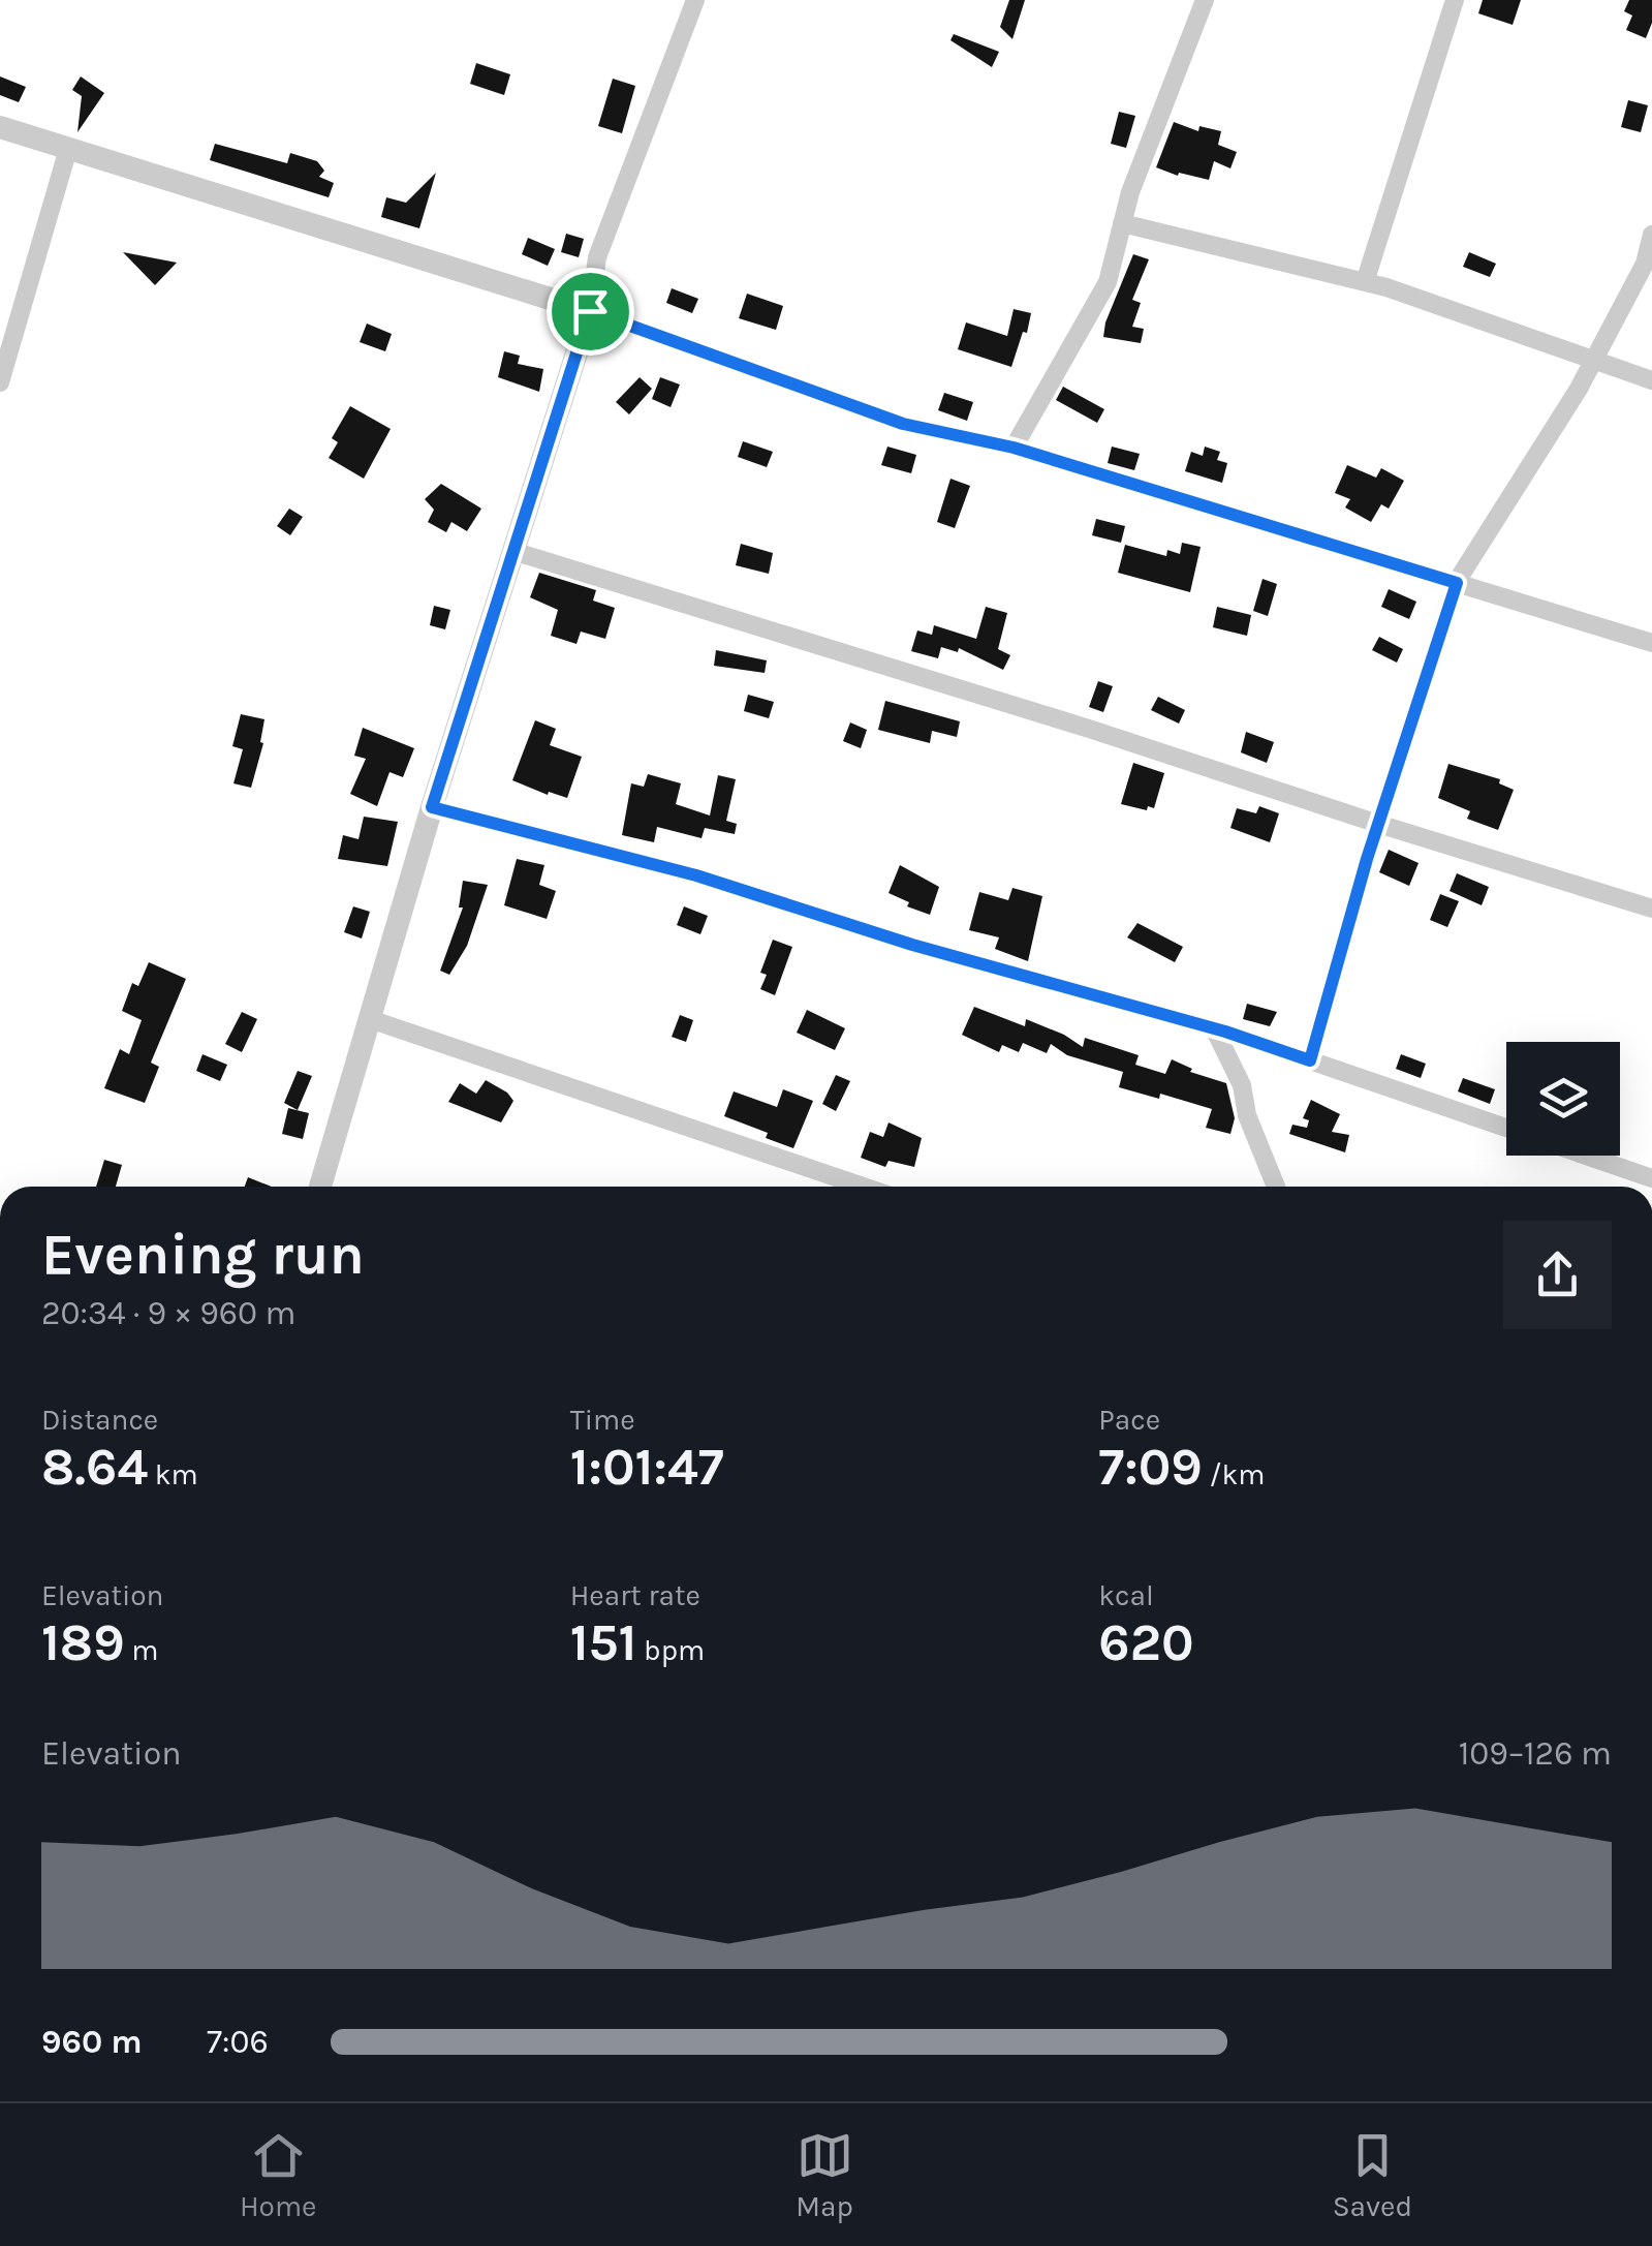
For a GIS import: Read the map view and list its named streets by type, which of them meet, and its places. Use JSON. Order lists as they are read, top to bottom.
{
  "page": {
    "heading": ["Evening run", "20:34 · 9 × 960 m"],
    "stats": [
      ["Distance", "8.64 km"],
      ["Time", "1:01:47"],
      ["Pace", "7:09 /km"],
      ["Elevation", "189 m"],
      ["Heart rate", "151 bpm"],
      ["kcal", "620"]
    ],
    "chart": ["Elevation", "109–126 m"],
    "list": [
      {
        "name": "960 m",
        "note": "7:06"
      }
    ],
    "tabs": ["Home", "Map", "Saved"]
  }
}
